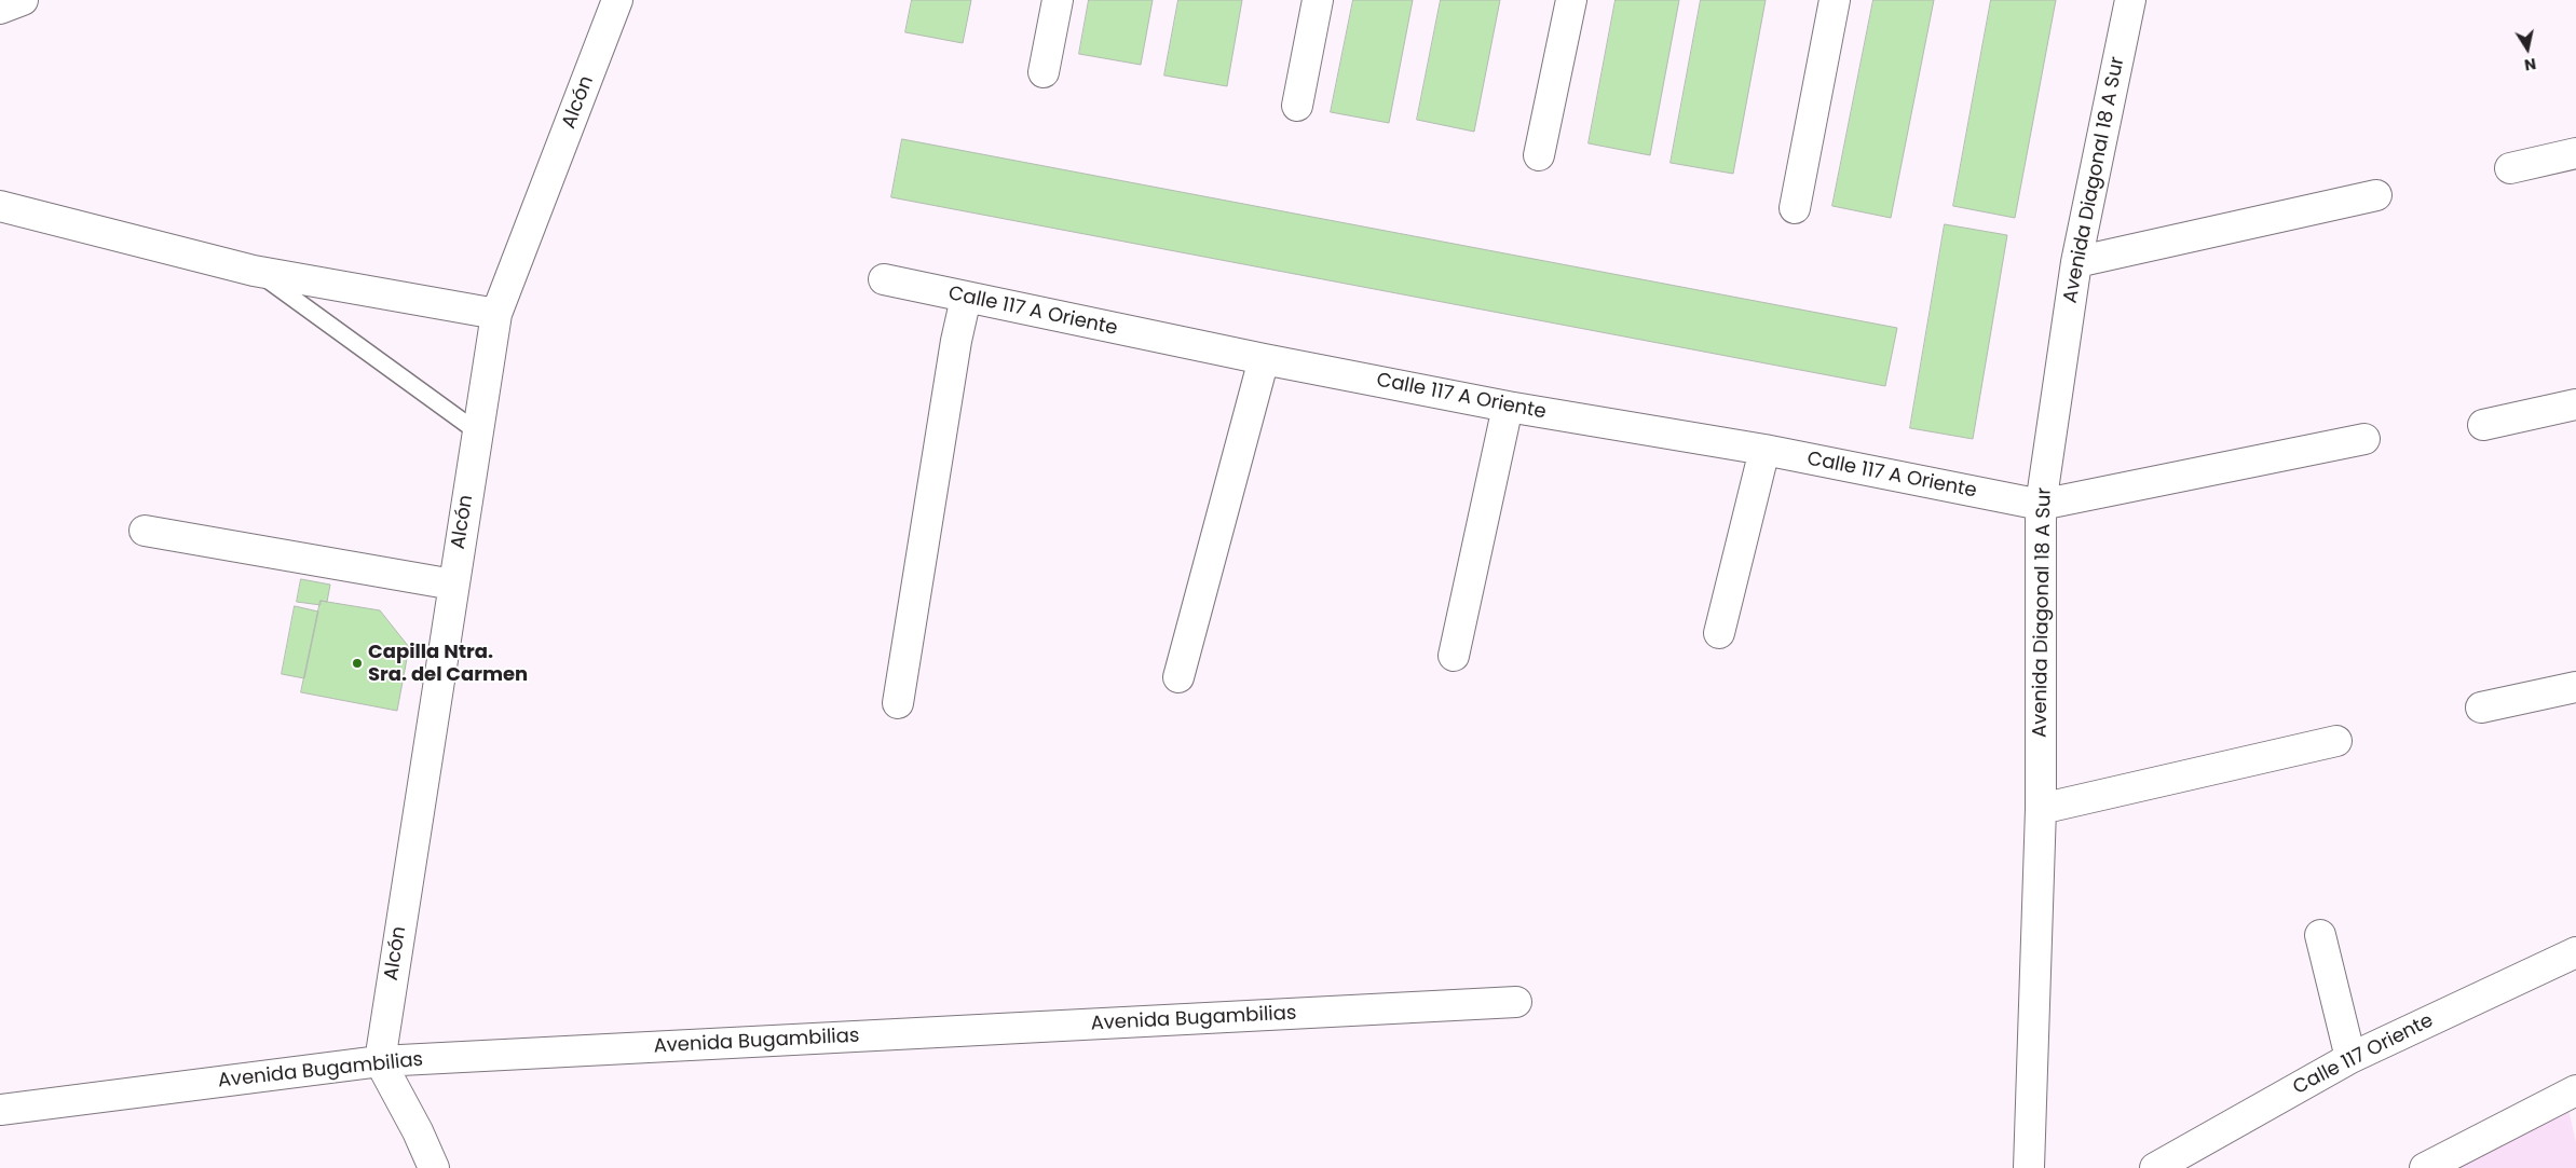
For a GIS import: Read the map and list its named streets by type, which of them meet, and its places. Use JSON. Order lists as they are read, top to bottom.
{
  "streets": {
    "street": [
      "Alcón",
      "Avenida Diagonal 18 A Sur",
      "Calle 117 A Oriente",
      "Avenida Bugambilias",
      "Calle 117 Oriente"
    ]
  },
  "crossings": [
    ["Alcón", "Avenida Bugambilias"],
    ["Avenida Diagonal 18 A Sur", "Calle 117 A Oriente"]
  ],
  "places": ["Capilla Ntra. Sra. del Carmen"],
  "north": "bottom"
}
